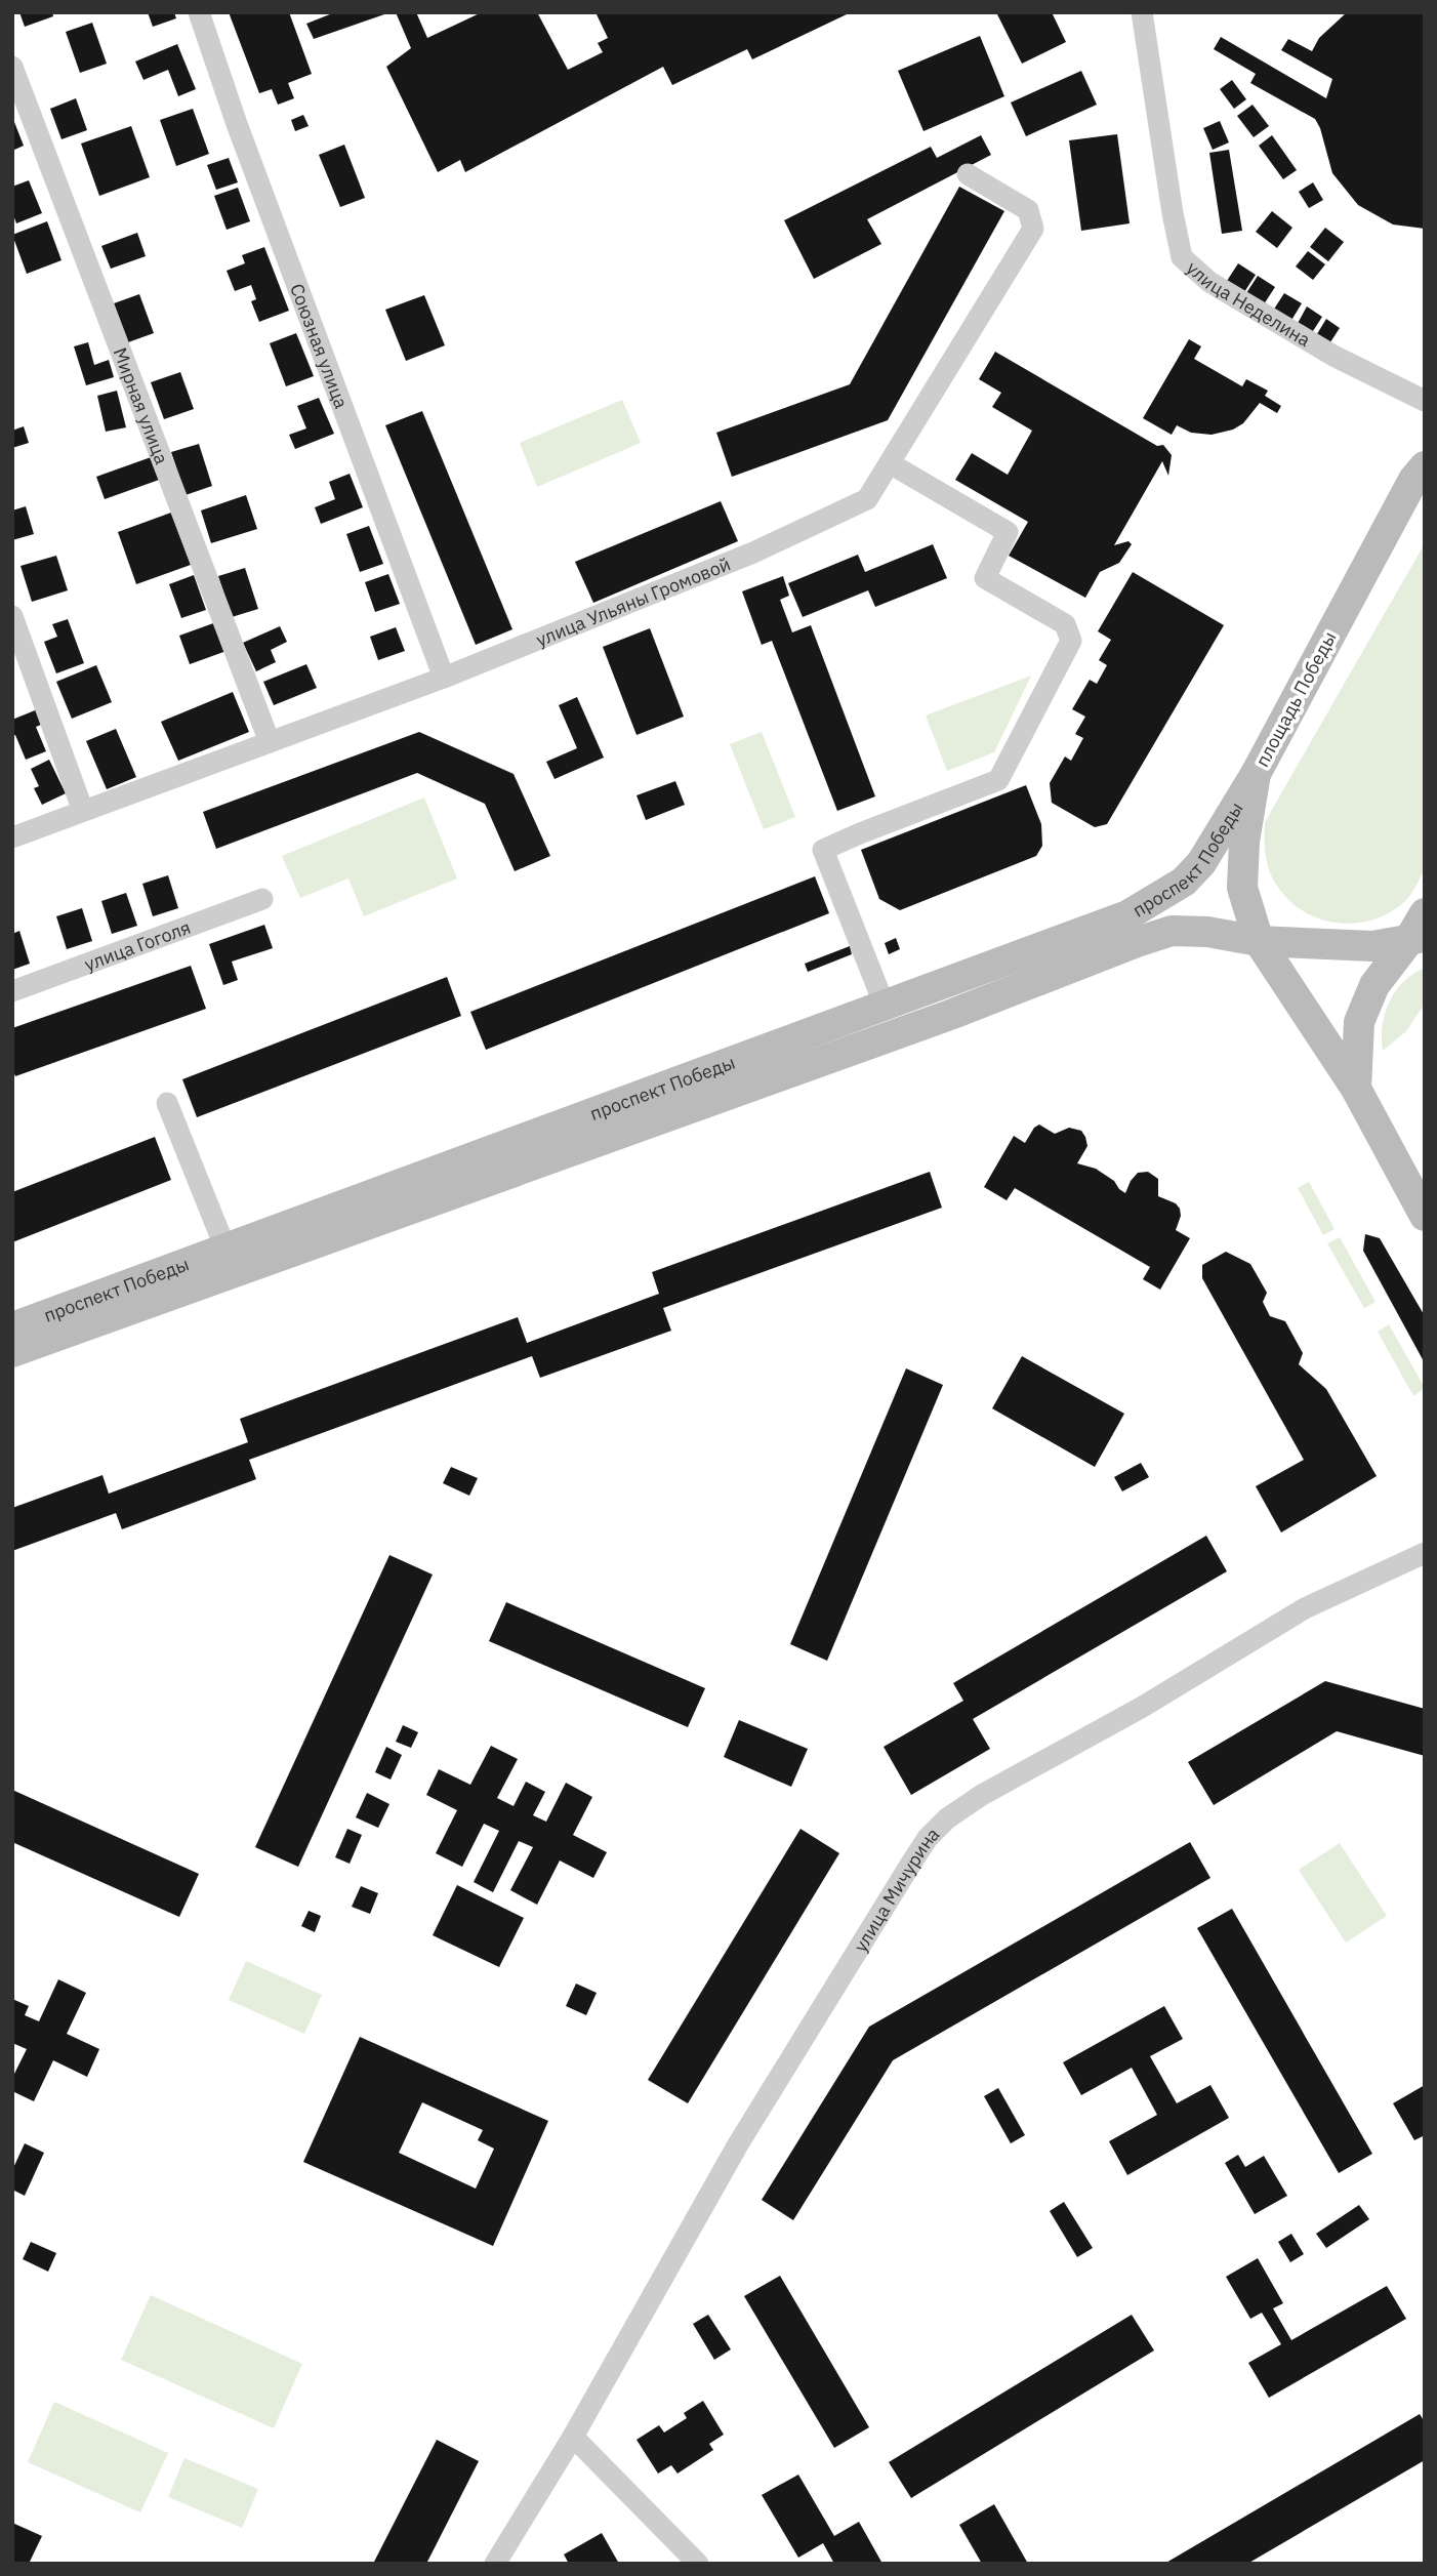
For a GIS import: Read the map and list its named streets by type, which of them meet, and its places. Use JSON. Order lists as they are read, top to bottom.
{
  "streets": {
    "main road": ["площадь Победы", "проспект Победы"],
    "street": [
      "улица Неделина",
      "Союзная улица",
      "Мирная улица",
      "улица Ульяны Громовой",
      "улица Гоголя",
      "улица Мичурина"
    ]
  },
  "crossings": [
    ["Союзная улица", "улица Ульяны Громовой"],
    ["Мирная улица", "улица Ульяны Громовой"],
    ["площадь Победы", "проспект Победы"]
  ]
}
